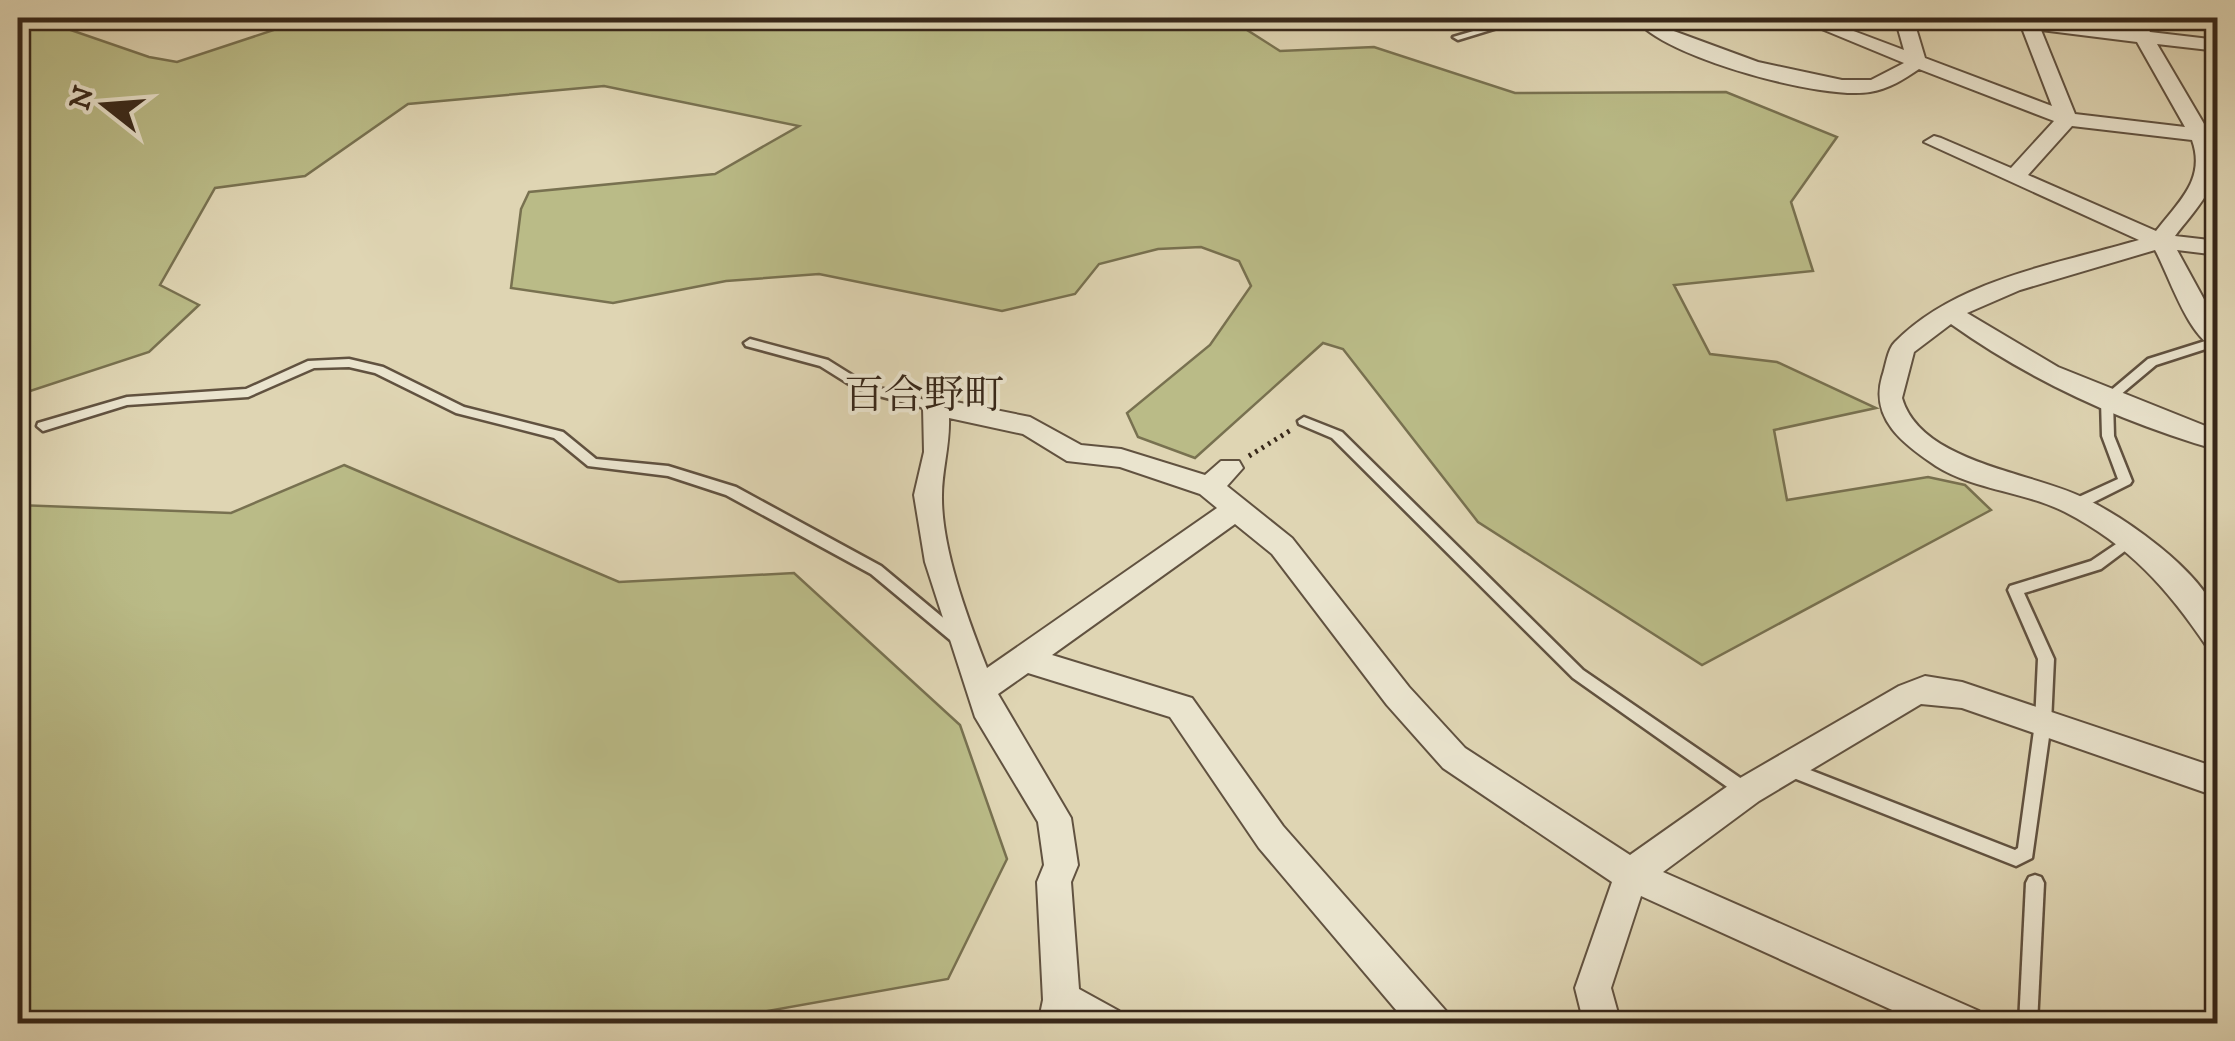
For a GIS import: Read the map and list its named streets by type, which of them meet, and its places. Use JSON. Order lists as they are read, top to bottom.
{
  "districts": ["百合野町"],
  "north": "left"
}
